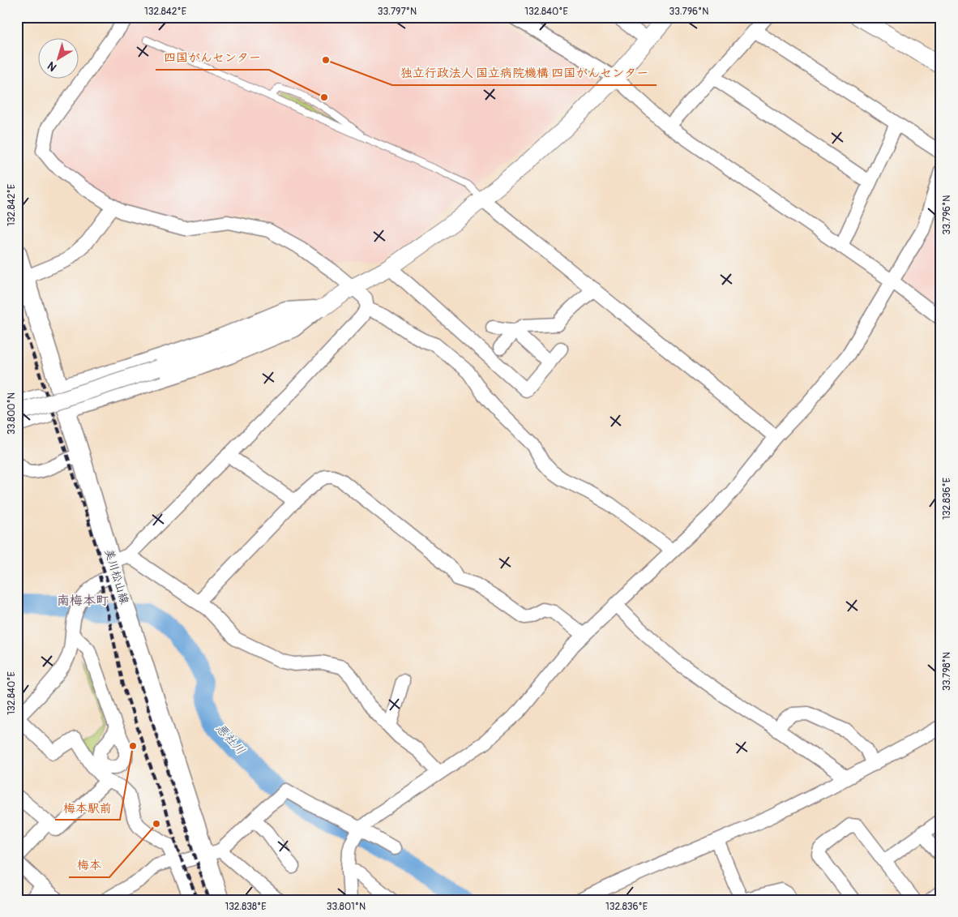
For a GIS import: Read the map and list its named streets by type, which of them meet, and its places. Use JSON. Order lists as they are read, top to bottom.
{
  "streets": {
    "main road": ["美川松山線"]
  },
  "districts": ["南梅本町"],
  "water": ["悪社川"],
  "places": [
    "独立行政法人 国立病院機構 四国がんセンター",
    "四国がんセンター",
    "梅本駅前",
    "梅本"
  ],
  "north": "bottom left",
  "coordinates": [
    "132.842°E",
    "33.797°N",
    "132.840°E",
    "33.796°N",
    "33.800°N",
    "132.836°E",
    "33.798°N",
    "132.838°E",
    "33.801°N"
  ]
}
